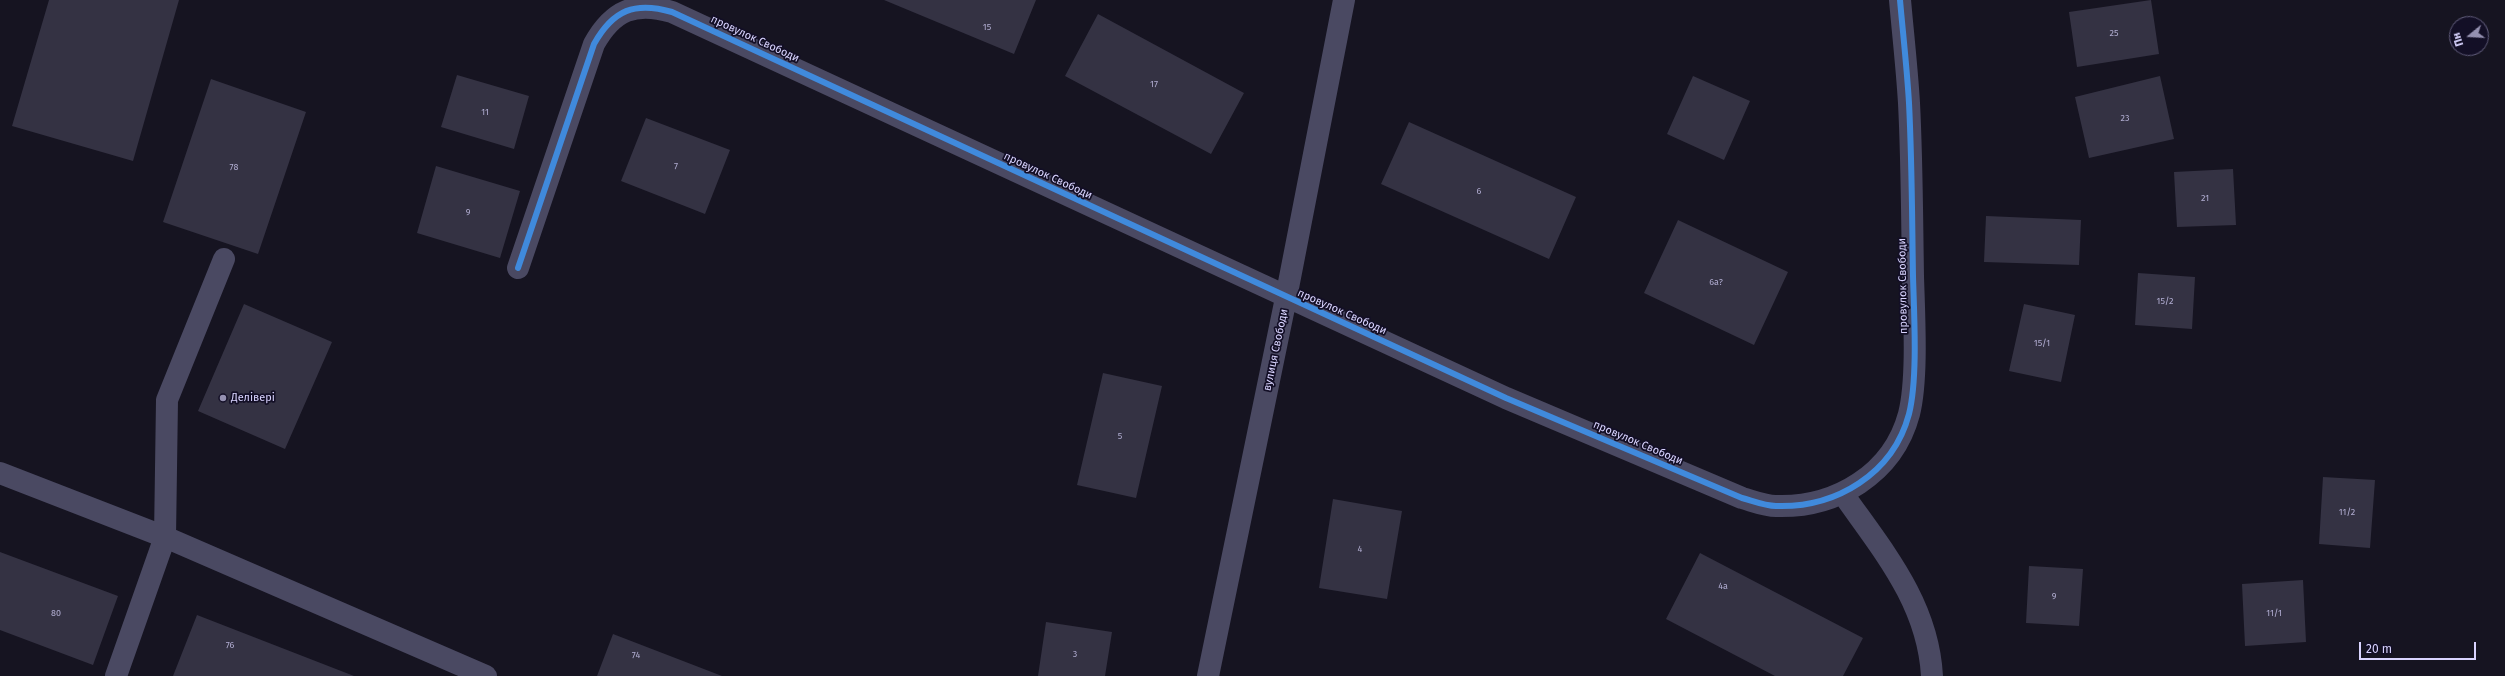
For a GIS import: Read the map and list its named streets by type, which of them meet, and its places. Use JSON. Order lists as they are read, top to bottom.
{
  "streets": {
    "street": ["провулок Свободи", "вулиця Свободи"]
  },
  "crossings": [
    ["провулок Свободи", "вулиця Свободи"]
  ],
  "places": ["Делівері"],
  "house_numbers": [
    "15",
    "25",
    "17",
    "11",
    "23",
    "7",
    "78",
    "6",
    "21",
    "9",
    "6a?",
    "15/2",
    "15/1",
    "5",
    "11/2",
    "4",
    "4а",
    "9",
    "80",
    "11/1",
    "76",
    "3",
    "74"
  ],
  "scale_bar": "20 m",
  "north": "left"
}
